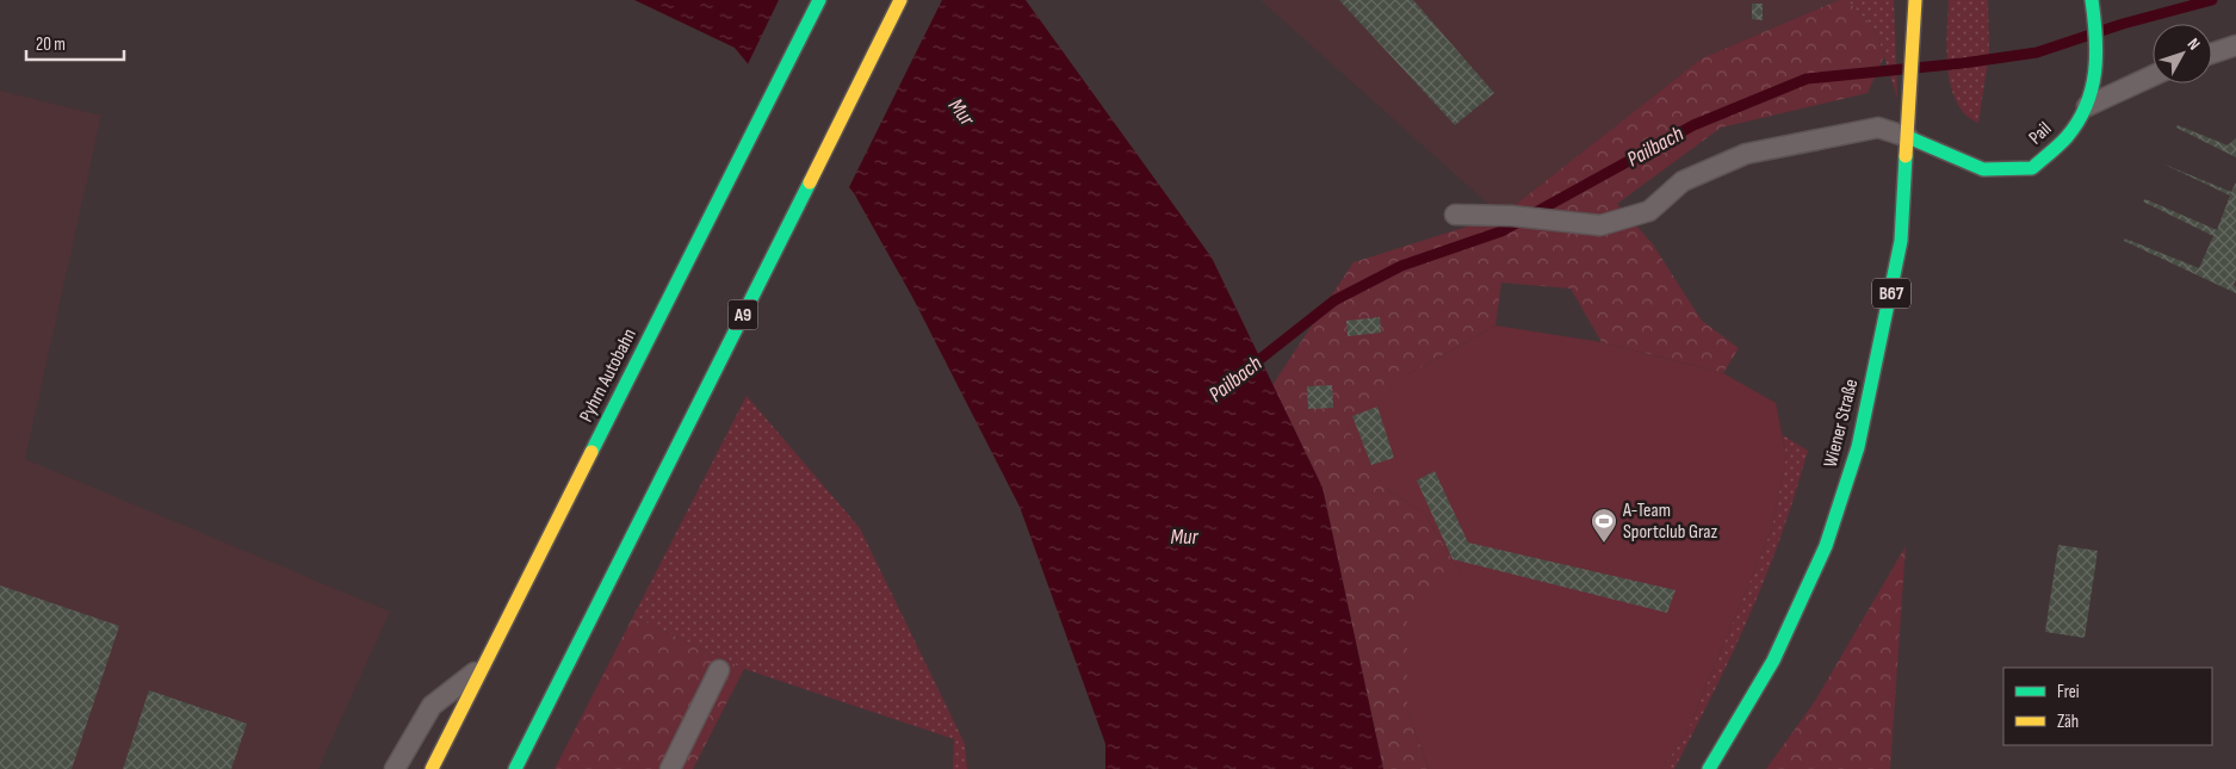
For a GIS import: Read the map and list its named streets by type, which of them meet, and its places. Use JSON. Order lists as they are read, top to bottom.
{
  "streets": {
    "main road": [
      "Pail",
      "B67",
      "A9",
      "Pyhrn Autobahn",
      "Wiener Straße"
    ]
  },
  "crossings": [
    ["Pail", "Wiener Straße"]
  ],
  "water": ["Mur", "Pailbach"],
  "places": {
    "sports": ["A-Team Sportclub Graz"]
  },
  "legend": ["Frei", "Zäh"],
  "scale_bar": "20 m",
  "north": "top right"
}
